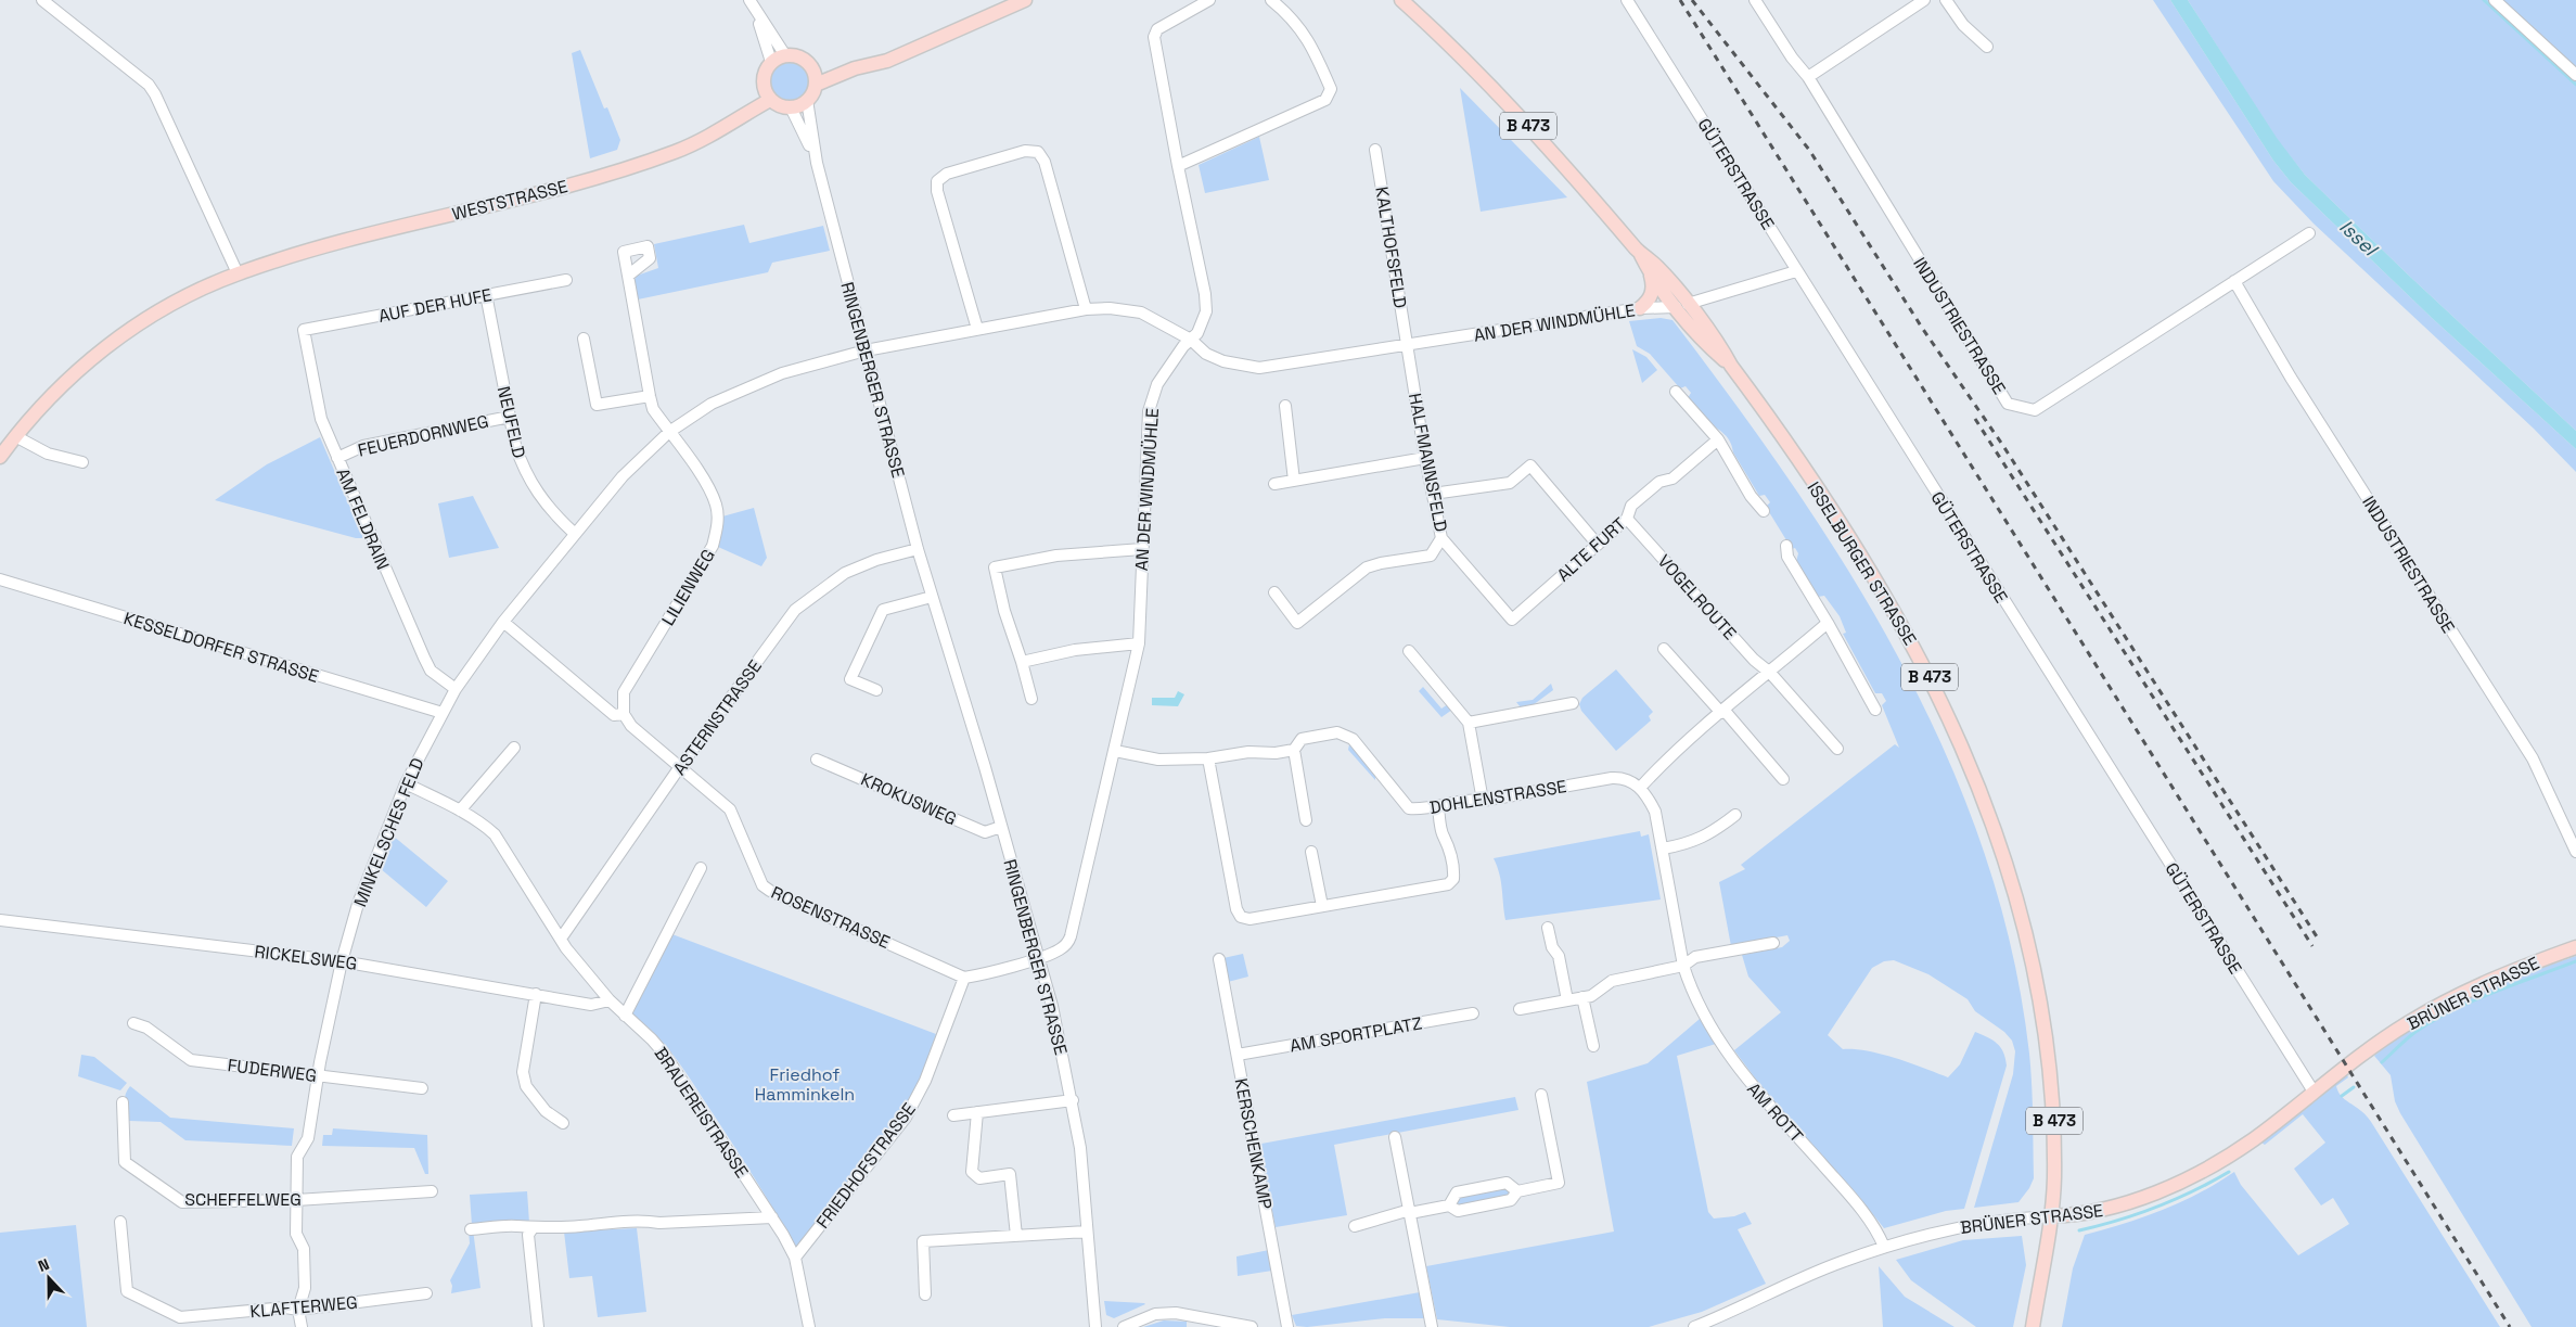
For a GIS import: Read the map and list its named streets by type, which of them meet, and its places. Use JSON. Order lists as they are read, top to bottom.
{
  "streets": {
    "main road": [
      "B 473",
      "WESTSTRASSE",
      "ISSELBURGER STRASSE",
      "BRÜNER STRASSE"
    ],
    "street": [
      "GÜTERSTRASSE",
      "KALTHOFSFELD",
      "AUF DER HUFE",
      "AN DER WINDMÜHLE",
      "INDUSTRIESTRASSE",
      "RINGENBERGER STRASSE",
      "NEUFELD",
      "FEUERDORNWEG",
      "HALFMANNSFELD",
      "AM FELDRAIN",
      "ALTE FURT",
      "LILIENWEG",
      "VOGELROUTE",
      "KESSELDORFER STRASSE",
      "ASTERNSTRASSE",
      "DOHLENSTRASSE",
      "KROKUSWEG",
      "MINKELSCHES FELD",
      "ROSENSTRASSE",
      "RICKELSWEG",
      "AM SPORTPLATZ",
      "FUDERWEG",
      "BRAUEREISTRASSE",
      "AM ROTT",
      "KERSCHENKAMP",
      "FRIEDHOFSTRASSE",
      "SCHEFFELWEG",
      "KLAFTERWEG"
    ]
  },
  "crossings": [
    ["B 473", "AN DER WINDMÜHLE"],
    ["B 473", "ISSELBURGER STRASSE"],
    ["B 473", "BRÜNER STRASSE"],
    ["GÜTERSTRASSE", "AN DER WINDMÜHLE"],
    ["GÜTERSTRASSE", "BRÜNER STRASSE"],
    ["WESTSTRASSE", "RINGENBERGER STRASSE"],
    ["KALTHOFSFELD", "AN DER WINDMÜHLE"],
    ["KALTHOFSFELD", "HALFMANNSFELD"],
    ["AUF DER HUFE", "NEUFELD"],
    ["AUF DER HUFE", "AM FELDRAIN"],
    ["AN DER WINDMÜHLE", "RINGENBERGER STRASSE"],
    ["AN DER WINDMÜHLE", "HALFMANNSFELD"],
    ["AN DER WINDMÜHLE", "ISSELBURGER STRASSE"],
    ["AN DER WINDMÜHLE", "DOHLENSTRASSE"],
    ["AN DER WINDMÜHLE", "MINKELSCHES FELD"],
    ["RINGENBERGER STRASSE", "ASTERNSTRASSE"],
    ["RINGENBERGER STRASSE", "KROKUSWEG"],
    ["RINGENBERGER STRASSE", "MINKELSCHES FELD"],
    ["NEUFELD", "FEUERDORNWEG"],
    ["NEUFELD", "MINKELSCHES FELD"],
    ["FEUERDORNWEG", "AM FELDRAIN"],
    ["HALFMANNSFELD", "ALTE FURT"],
    ["AM FELDRAIN", "MINKELSCHES FELD"],
    ["ALTE FURT", "VOGELROUTE"],
    ["ISSELBURGER STRASSE", "BRÜNER STRASSE"],
    ["LILIENWEG", "MINKELSCHES FELD"],
    ["LILIENWEG", "ROSENSTRASSE"],
    ["KESSELDORFER STRASSE", "MINKELSCHES FELD"],
    ["ASTERNSTRASSE", "ROSENSTRASSE"],
    ["ASTERNSTRASSE", "BRAUEREISTRASSE"],
    ["DOHLENSTRASSE", "AM ROTT"],
    ["MINKELSCHES FELD", "RICKELSWEG"],
    ["MINKELSCHES FELD", "FUDERWEG"],
    ["MINKELSCHES FELD", "BRAUEREISTRASSE"],
    ["MINKELSCHES FELD", "SCHEFFELWEG"],
    ["MINKELSCHES FELD", "KLAFTERWEG"],
    ["ROSENSTRASSE", "FRIEDHOFSTRASSE"],
    ["RICKELSWEG", "BRAUEREISTRASSE"],
    ["BRÜNER STRASSE", "AM ROTT"],
    ["AM SPORTPLATZ", "KERSCHENKAMP"],
    ["BRAUEREISTRASSE", "FRIEDHOFSTRASSE"]
  ],
  "water": ["Issel"],
  "parks": ["Friedhof Hamminkeln"],
  "north": "top"
}
